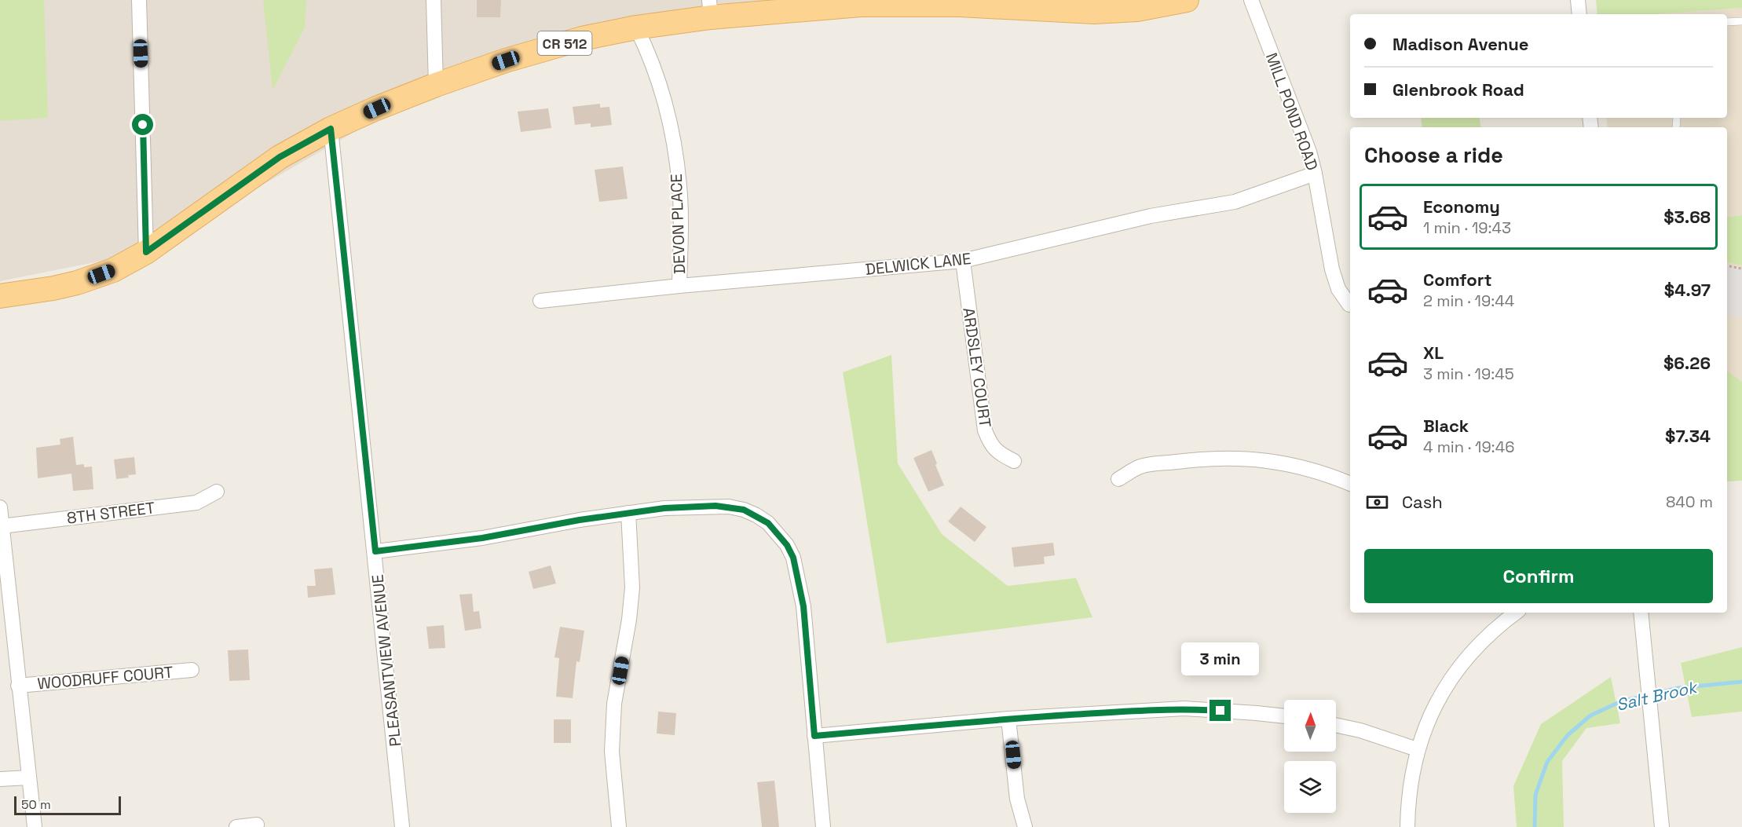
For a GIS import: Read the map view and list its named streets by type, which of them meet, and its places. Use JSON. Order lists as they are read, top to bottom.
{
  "streets": {
    "main road": ["CR 512"],
    "street": [
      "MILL POND ROAD",
      "DEVON PLACE",
      "DELWICK LANE",
      "ARDSLEY COURT",
      "8TH STREET",
      "PLEASANTVIEW AVENUE",
      "WOODRUFF COURT"
    ]
  },
  "crossings": [
    ["CR 512", "DEVON PLACE"],
    ["CR 512", "PLEASANTVIEW AVENUE"],
    ["MILL POND ROAD", "DELWICK LANE"],
    ["DEVON PLACE", "DELWICK LANE"],
    ["DELWICK LANE", "ARDSLEY COURT"]
  ],
  "water": ["Salt Brook"],
  "scale_bar": "50 m",
  "north": "top",
  "page": {
    "banner": ["Madison Avenue", "Glenbrook Road"],
    "heading": "Choose a ride",
    "list": [
      {
        "name": "Economy",
        "note": "1 min · 19:43",
        "value": "$3.68"
      },
      {
        "name": "Comfort",
        "note": "2 min · 19:44",
        "value": "$4.97"
      },
      {
        "name": "XL",
        "note": "3 min · 19:45",
        "value": "$6.26"
      },
      {
        "name": "Black",
        "note": "4 min · 19:46",
        "value": "$7.34"
      }
    ],
    "pay": ["Cash", "840 m"],
    "buttons": "Confirm",
    "bubble": "3 min",
    "scale": "50 m"
  }
}
